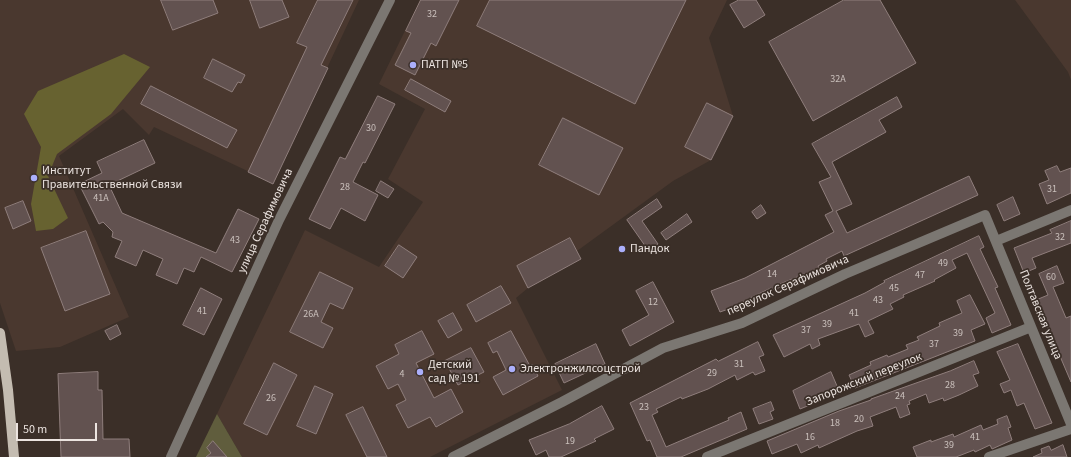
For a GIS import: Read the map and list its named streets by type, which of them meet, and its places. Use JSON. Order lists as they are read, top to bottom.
{
  "streets": {
    "street": [
      "улица Серафимовича",
      "переулок Серафимовича",
      "Полтавская улица",
      "Запорожский переулок"
    ]
  },
  "crossings": [
    ["переулок Серафимовича", "Полтавская улица"],
    ["Полтавская улица", "Запорожский переулок"]
  ],
  "places": [
    "ПАТП №5",
    "Институт Правительственной Связи",
    "Пандок",
    "Электронжилсоцстрой",
    "Детский сад № 191"
  ],
  "house_numbers": [
    "32",
    "32А",
    "30",
    "28",
    "31",
    "41А",
    "32",
    "43",
    "49",
    "14",
    "47",
    "60",
    "45",
    "43",
    "12",
    "41",
    "41",
    "26А",
    "39",
    "37",
    "39",
    "37",
    "31",
    "29",
    "4",
    "28",
    "24",
    "26",
    "23",
    "20",
    "18",
    "16",
    "41",
    "19",
    "39"
  ],
  "scale_bar": "50 m"
}
